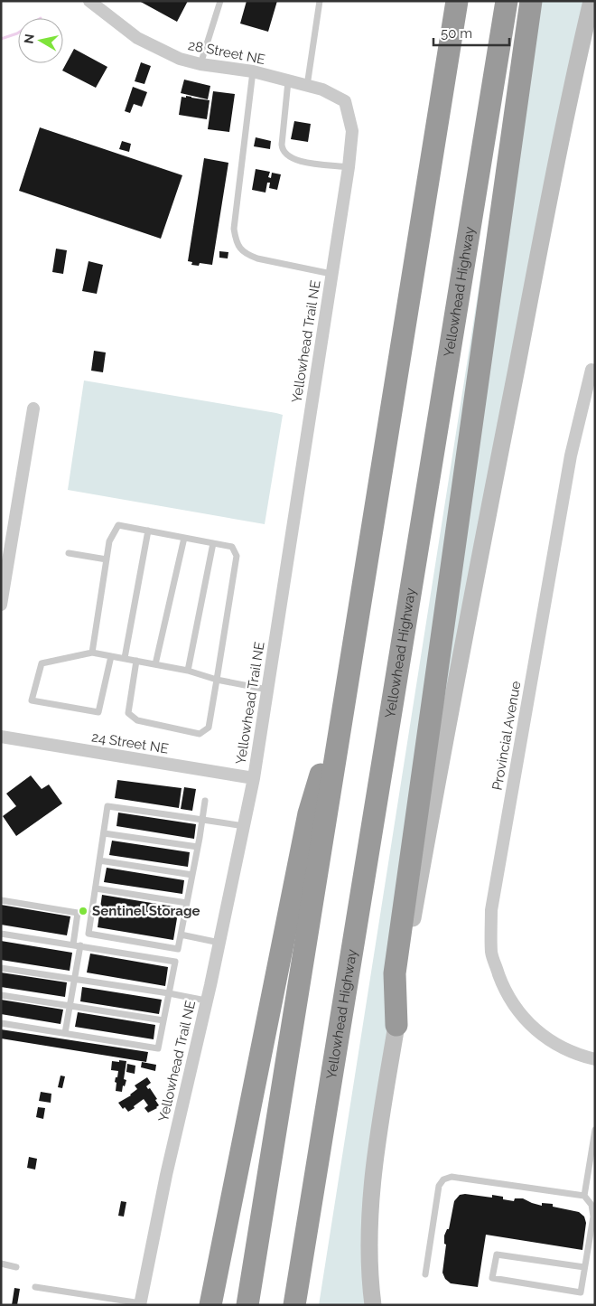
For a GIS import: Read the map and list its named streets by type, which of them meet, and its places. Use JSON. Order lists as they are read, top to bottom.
{
  "streets": {
    "highway": ["Yellowhead Highway"],
    "street": [
      "28 Street NE",
      "Yellowhead Trail NE",
      "Provincial Avenue",
      "24 Street NE"
    ]
  },
  "crossings": [
    ["28 Street NE", "Yellowhead Trail NE"],
    ["Yellowhead Trail NE", "24 Street NE"]
  ],
  "places": ["Sentinel Storage"],
  "scale_bar": "50 m",
  "north": "left"
}
